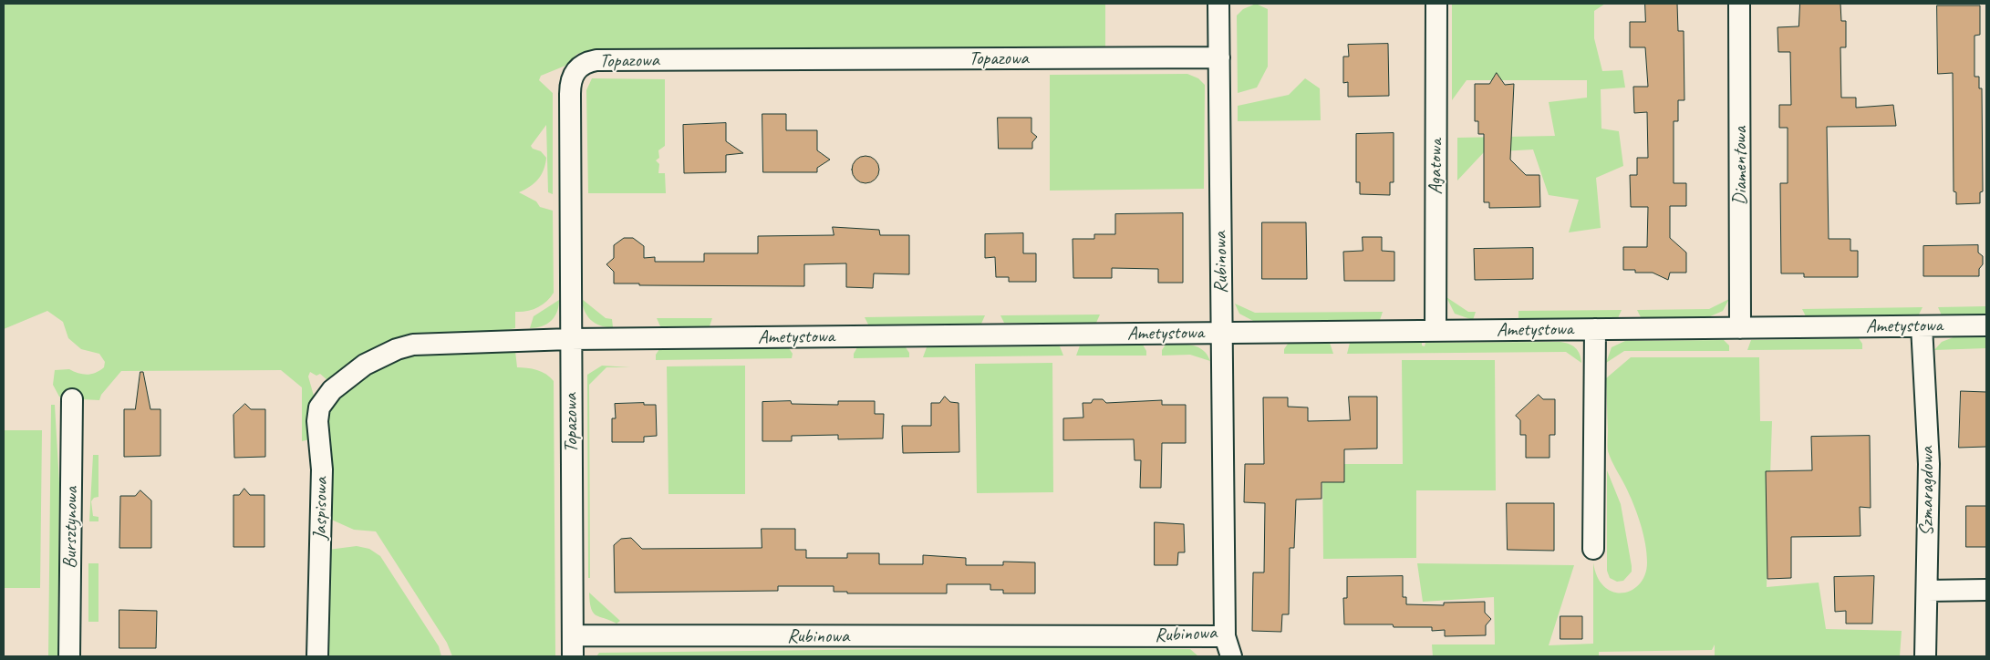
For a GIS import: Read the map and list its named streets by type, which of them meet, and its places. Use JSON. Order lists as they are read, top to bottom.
{
  "streets": {
    "street": [
      "Topazowa",
      "Diamentowa",
      "Agatowa",
      "Rubinowa",
      "Ametystowa",
      "Szmaragdowa",
      "Jaspisowa",
      "Bursztynowa"
    ]
  },
  "crossings": [
    ["Topazowa", "Rubinowa"],
    ["Topazowa", "Ametystowa"],
    ["Diamentowa", "Ametystowa"],
    ["Agatowa", "Ametystowa"],
    ["Rubinowa", "Ametystowa"],
    ["Ametystowa", "Szmaragdowa"],
    ["Ametystowa", "Jaspisowa"]
  ]
}
